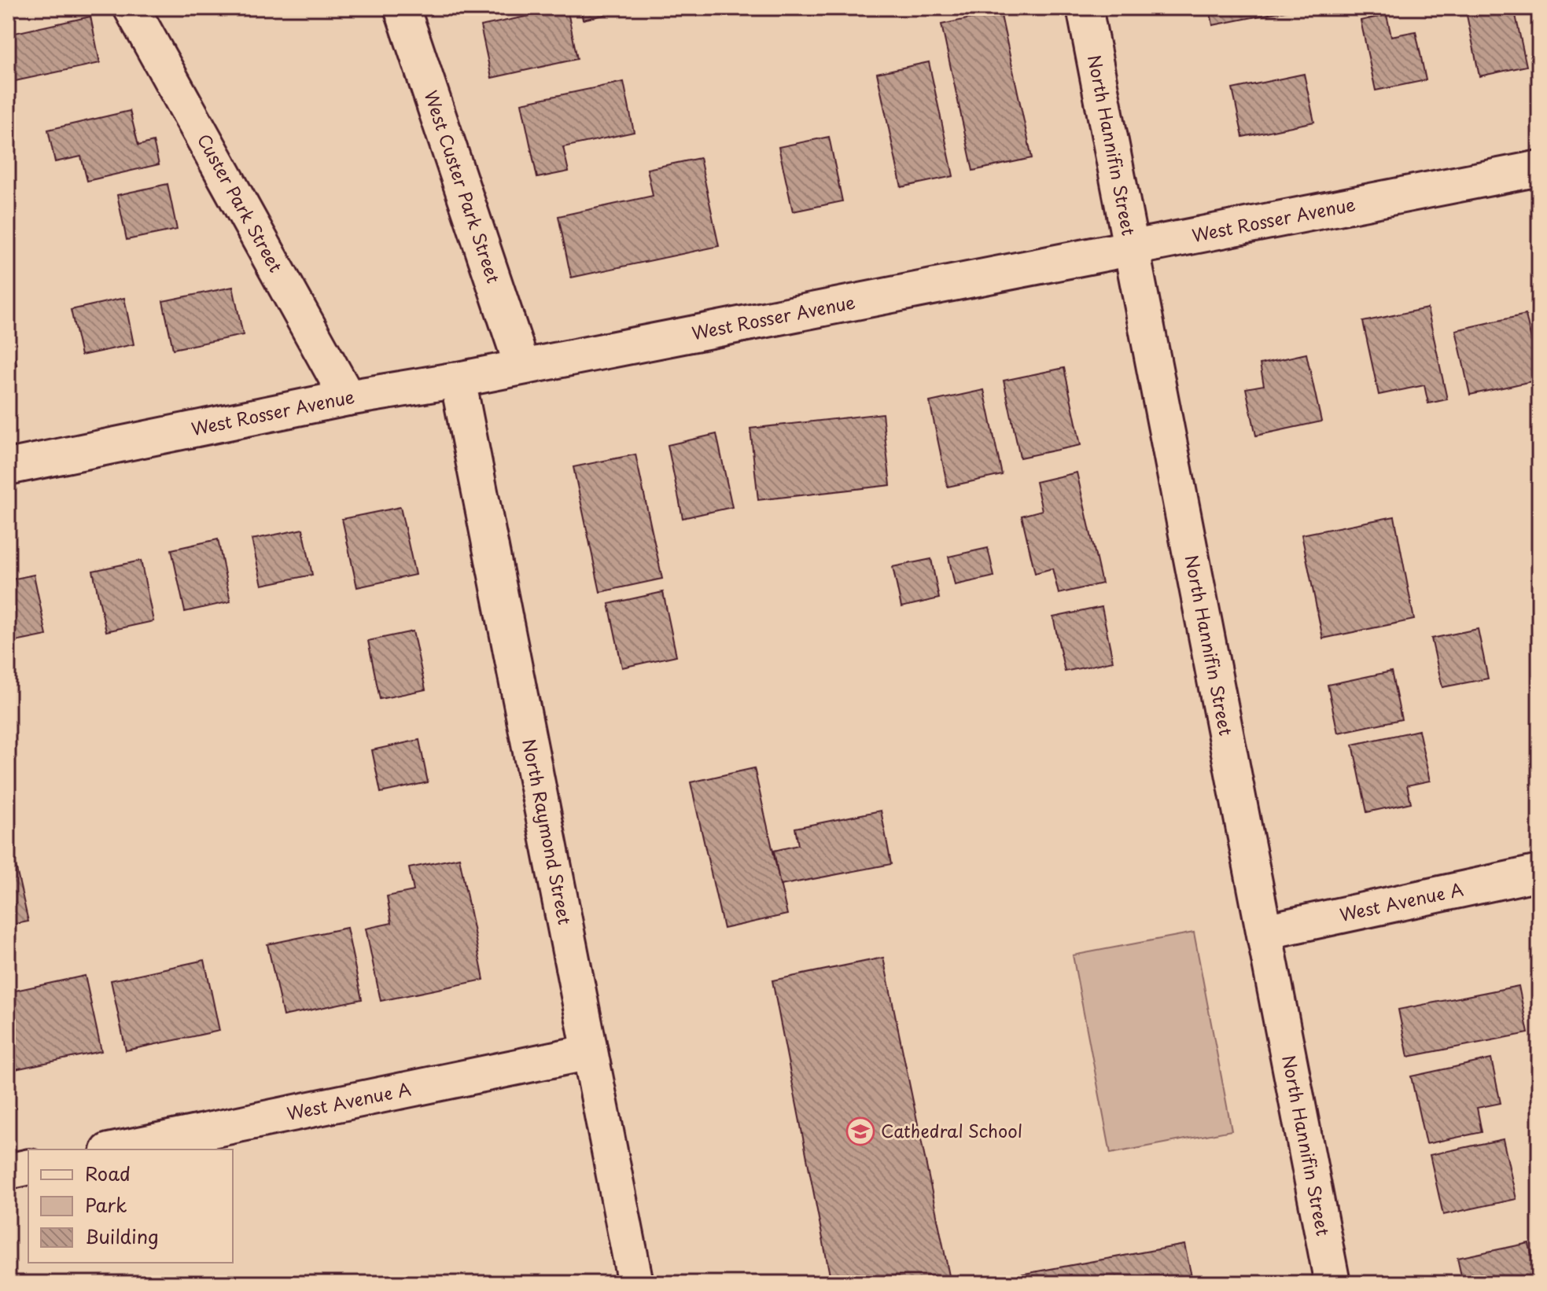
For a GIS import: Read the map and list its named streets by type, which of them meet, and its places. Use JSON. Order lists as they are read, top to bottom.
{
  "streets": {
    "street": [
      "North Hannifin Street",
      "West Custer Park Street",
      "Custer Park Street",
      "West Rosser Avenue",
      "North Raymond Street",
      "West Avenue A"
    ]
  },
  "crossings": [
    ["North Hannifin Street", "West Rosser Avenue"],
    ["North Hannifin Street", "West Avenue A"],
    ["West Custer Park Street", "West Rosser Avenue"],
    ["Custer Park Street", "West Rosser Avenue"],
    ["West Rosser Avenue", "North Raymond Street"],
    ["North Raymond Street", "West Avenue A"]
  ],
  "places": {
    "school or university": ["Cathedral School"]
  },
  "legend": ["Road", "Park", "Building"]
}
